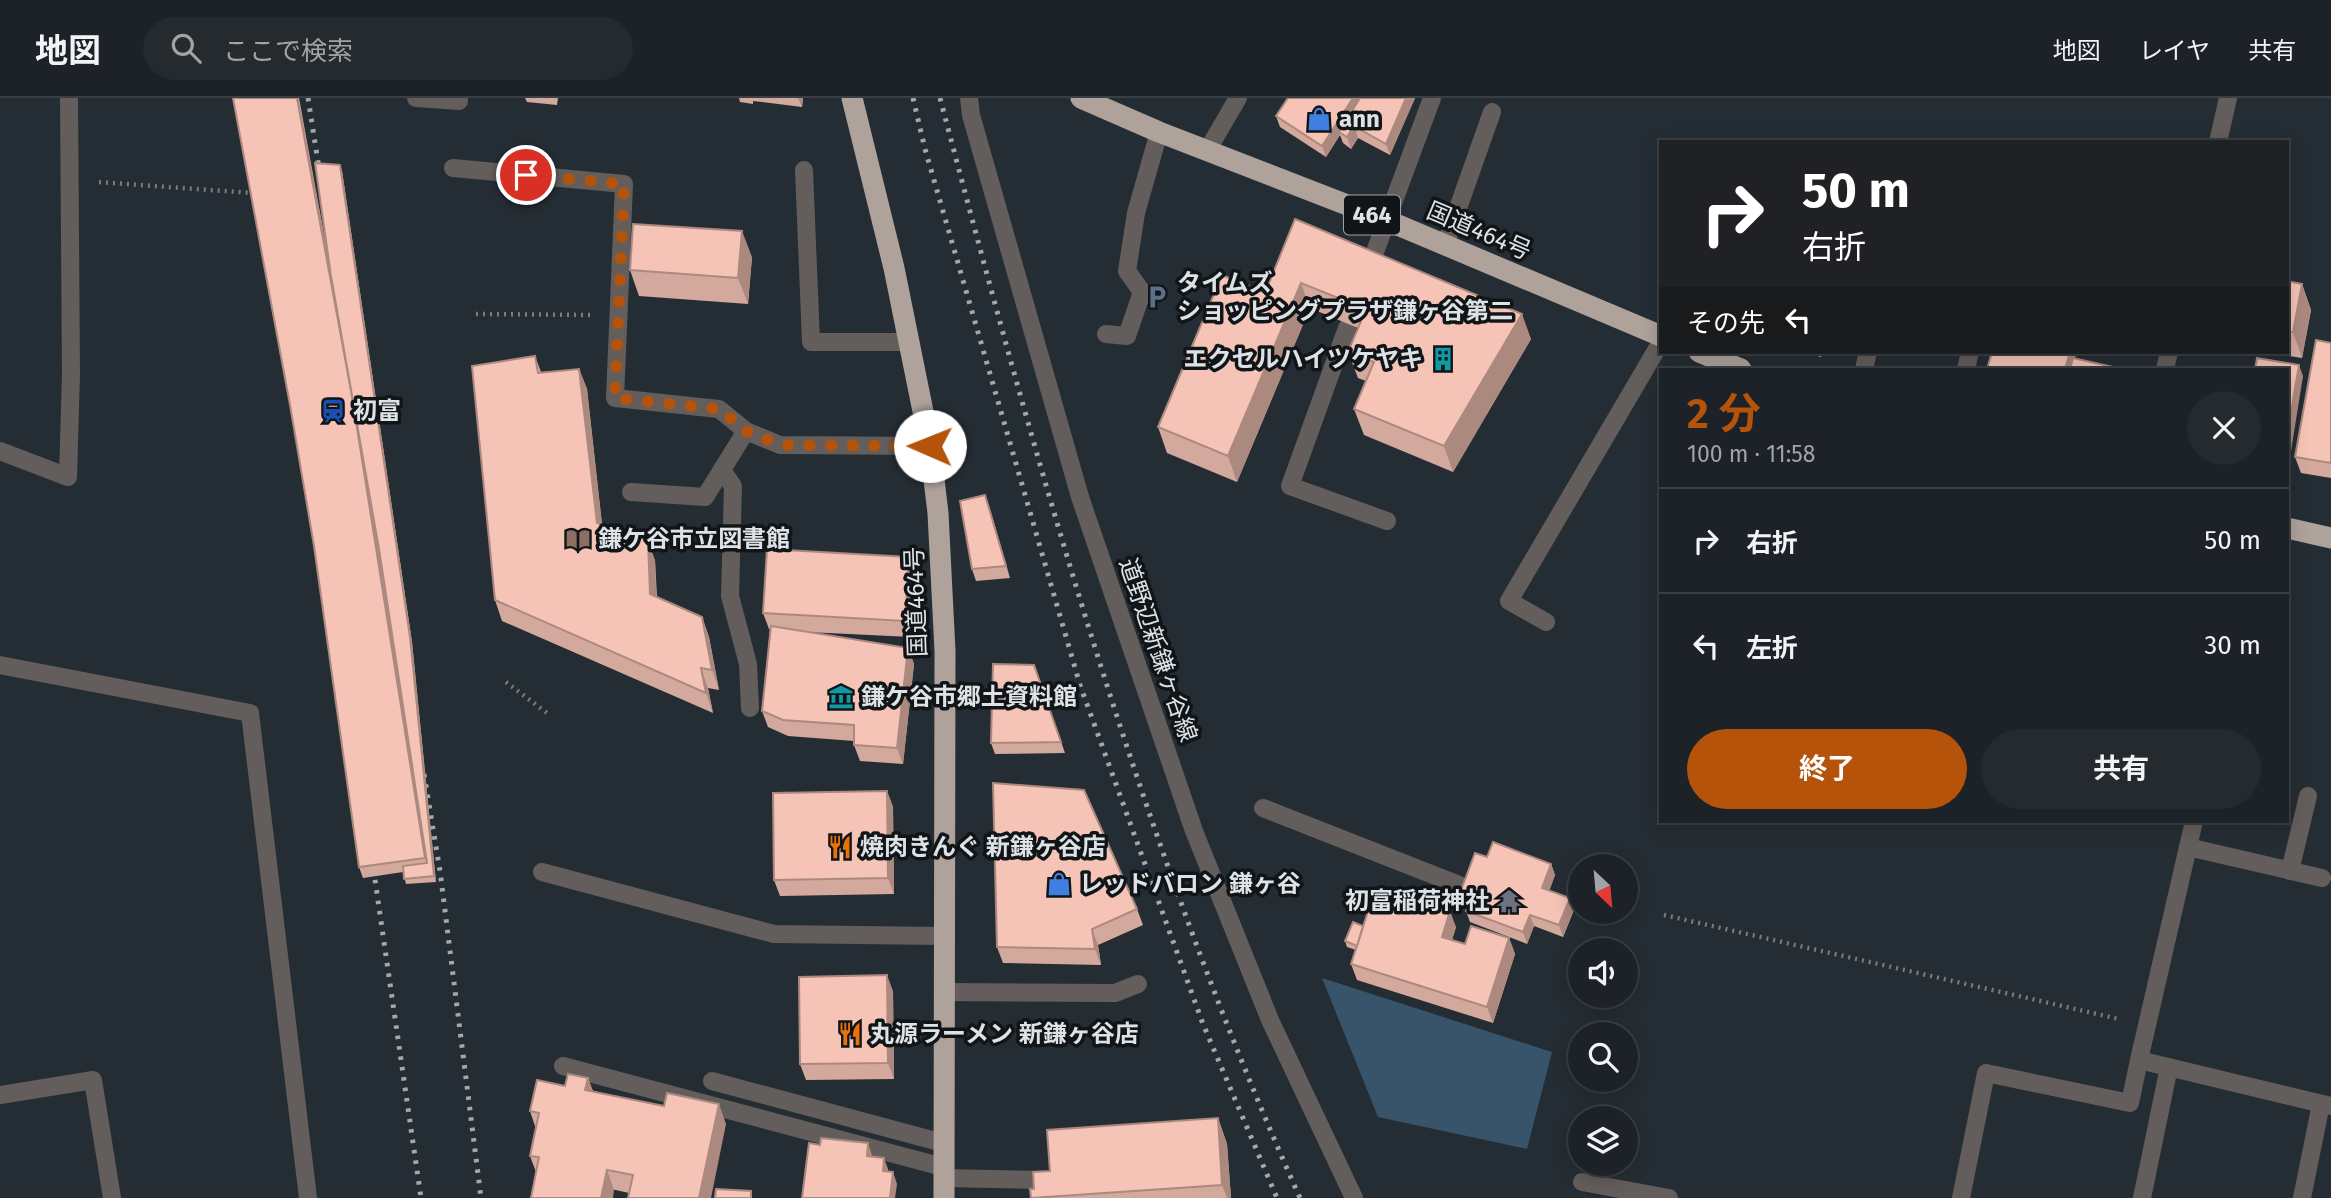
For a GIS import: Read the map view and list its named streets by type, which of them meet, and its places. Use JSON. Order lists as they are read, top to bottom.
{
  "streets": {
    "highway": ["464", "国道464号"],
    "street": ["道野辺新鎌ヶ谷線"]
  },
  "places": {
    "shop": ["ann", "レッドバロン 鎌ヶ谷"],
    "parking": ["タイムズ ショッピングプラザ鎌ヶ谷第二"],
    "building": ["エクセルハイツケヤキ"],
    "station": ["初富"],
    "library": ["鎌ケ谷市立図書館"],
    "museum": ["鎌ケ谷市郷土資料館"],
    "restaurant": ["焼肉きんぐ 新鎌ヶ谷店", "丸源ラーメン 新鎌ヶ谷店"],
    "temple": ["初富稲荷神社"]
  },
  "north": "bottom right",
  "page": {
    "header": "地図",
    "search": "ここで検索",
    "nav": ["地図", "レイヤ", "共有"],
    "turn": ["50 m", "右折"],
    "then": "その先",
    "heading": ["2 分", "100 m · 11:58"],
    "list": [
      {
        "name": "右折",
        "value": "50 m"
      },
      {
        "name": "左折",
        "value": "30 m"
      }
    ],
    "buttons": ["終了", "共有"]
  }
}
